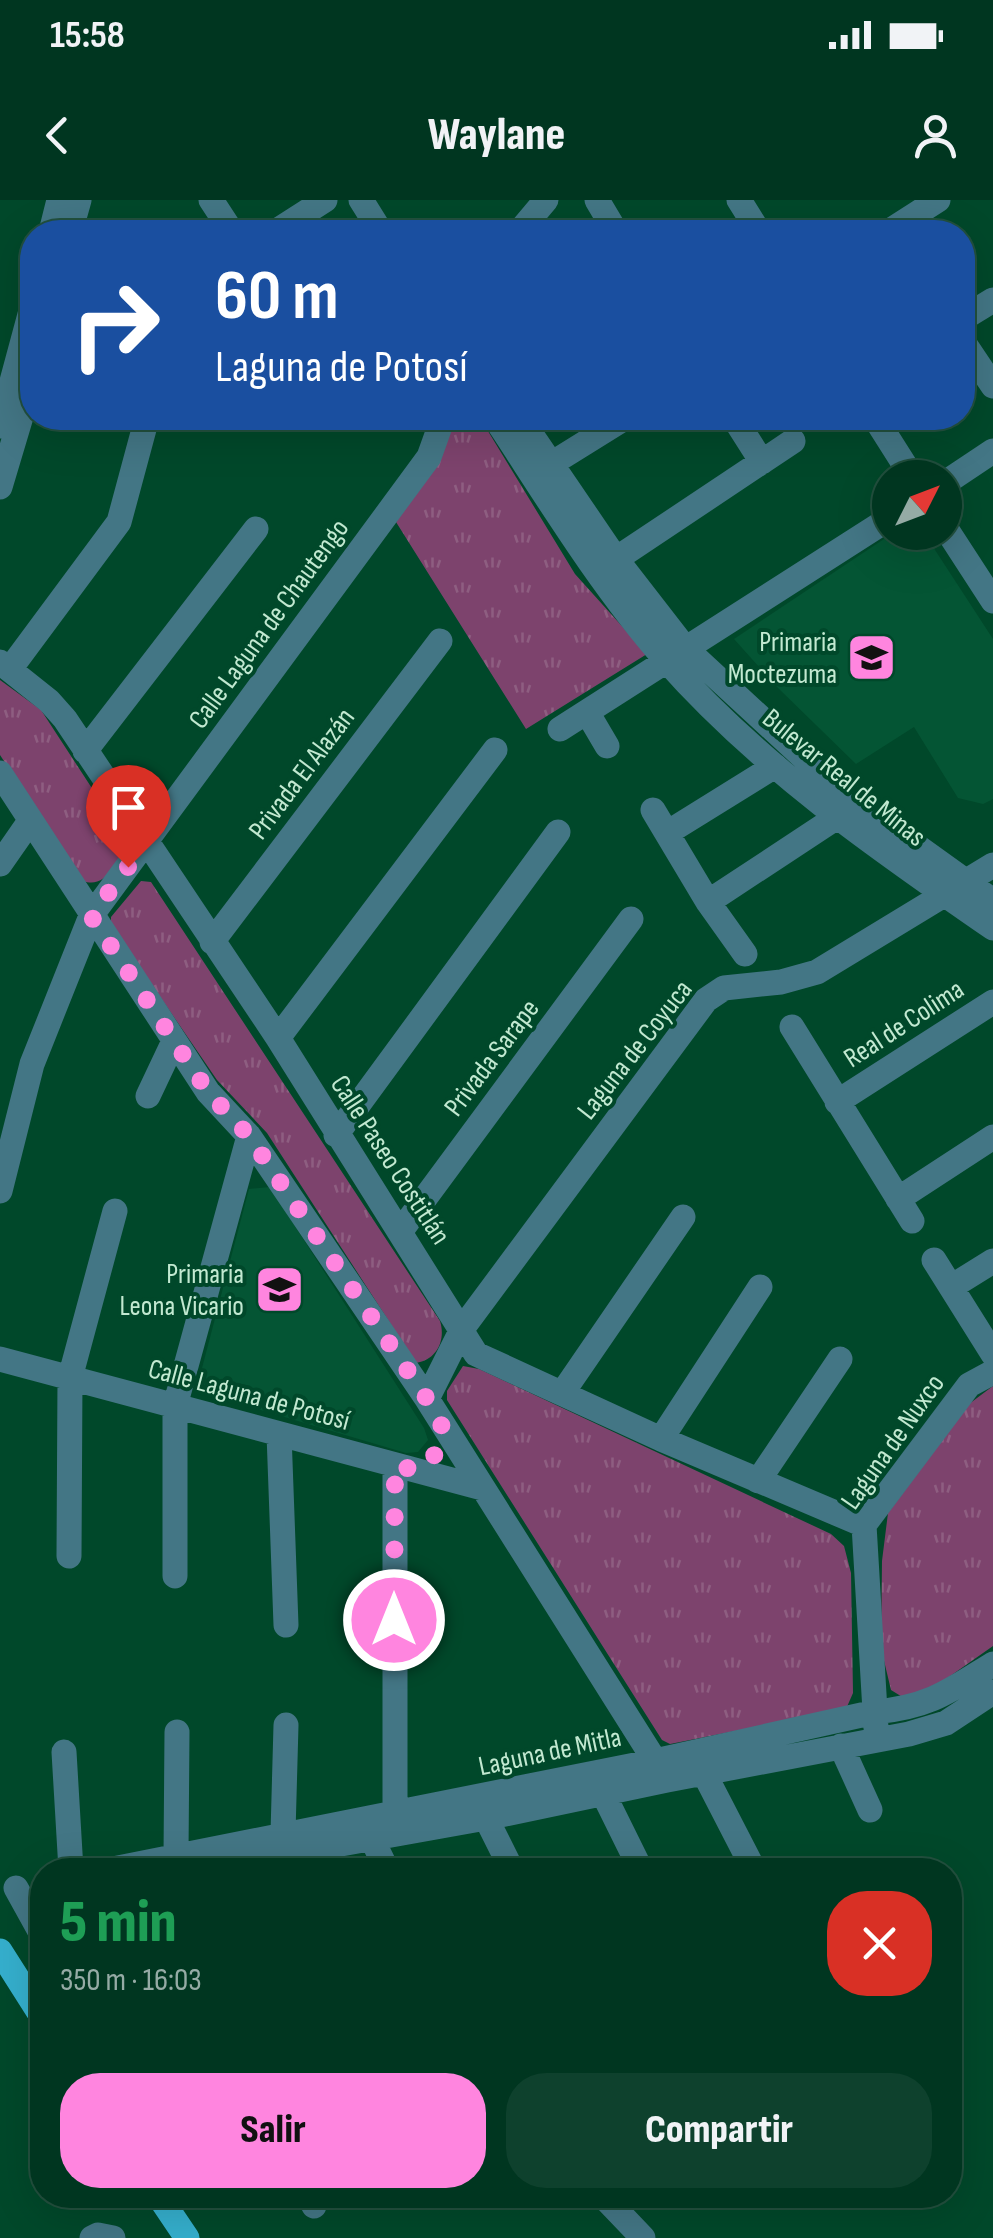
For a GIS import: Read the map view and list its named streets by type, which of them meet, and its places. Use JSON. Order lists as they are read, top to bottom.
{
  "streets": {
    "street": [
      "Calle Laguna de Chautengo",
      "Privada El Alazán",
      "Bulevar Real de Minas",
      "Real de Colima",
      "Laguna de Coyuca",
      "Privada Sarape",
      "Calle Paseo Costitlán",
      "Calle Laguna de Potosí",
      "Laguna de Nuxco",
      "Laguna de Mitla"
    ]
  },
  "crossings": [
    ["Calle Laguna de Chautengo", "Calle Paseo Costitlán"],
    ["Privada El Alazán", "Calle Paseo Costitlán"],
    ["Bulevar Real de Minas", "Laguna de Coyuca"],
    ["Laguna de Coyuca", "Calle Paseo Costitlán"],
    ["Privada Sarape", "Calle Paseo Costitlán"],
    ["Calle Paseo Costitlán", "Laguna de Nuxco"],
    ["Laguna de Nuxco", "Laguna de Mitla"]
  ],
  "places": {
    "school or university": ["Primaria Moctezuma", "Primaria Leona Vicario"]
  },
  "north": "top right",
  "page": {
    "status": "15:58",
    "header": "Waylane",
    "turn": ["60 m", "Laguna de Potosí"],
    "heading": ["5 min", "350 m · 16:03"],
    "buttons": ["Salir", "Compartir"]
  }
}
